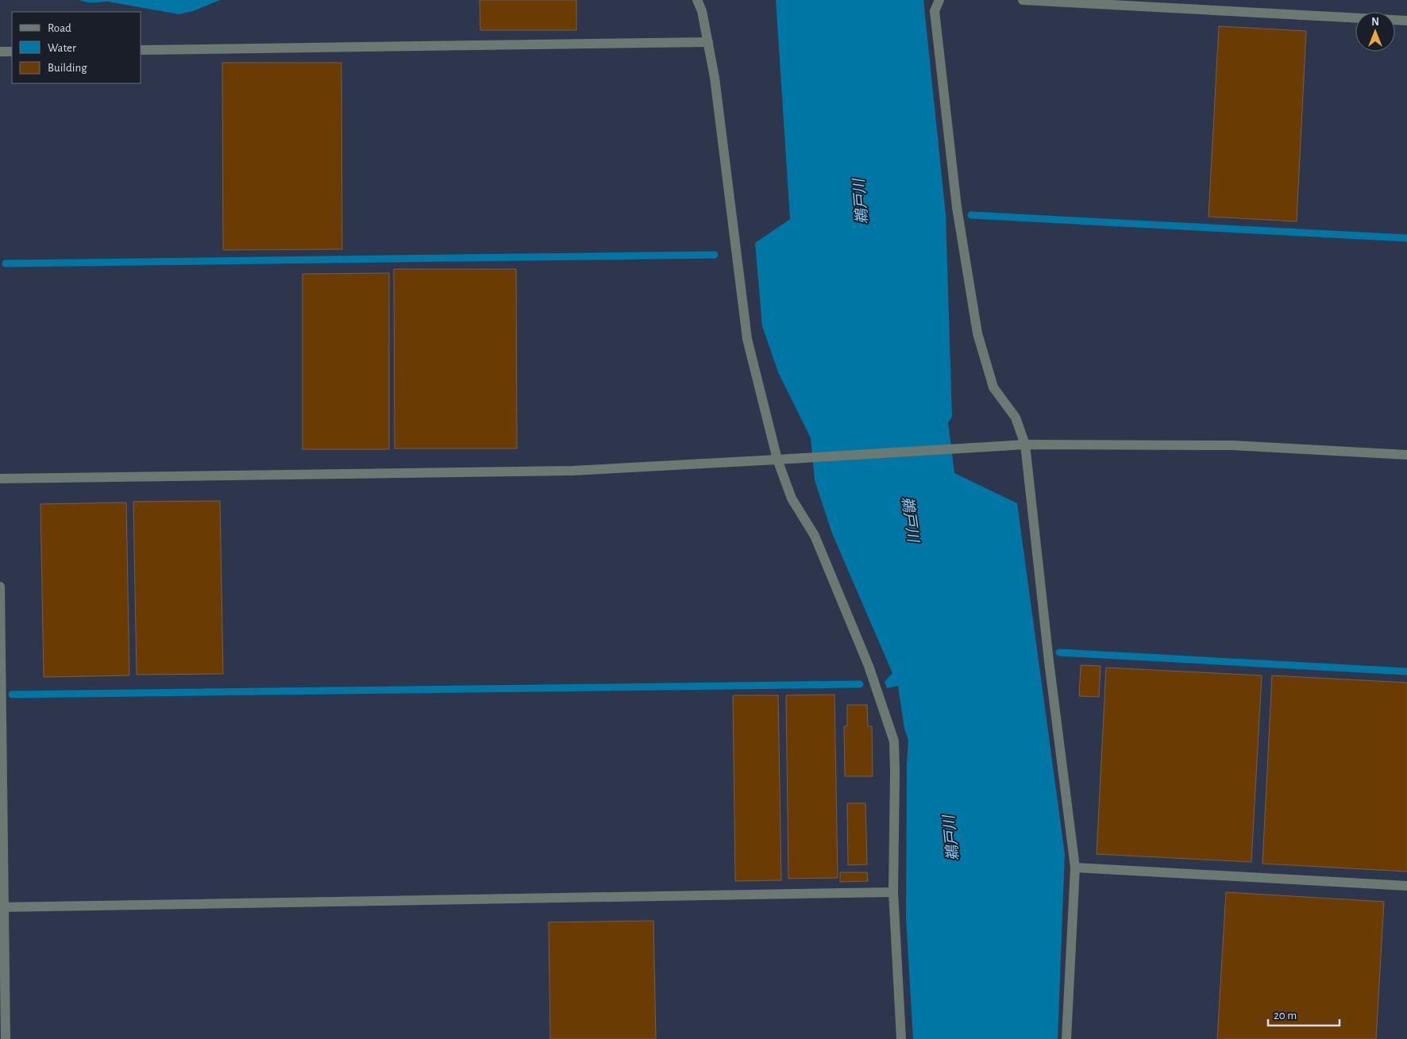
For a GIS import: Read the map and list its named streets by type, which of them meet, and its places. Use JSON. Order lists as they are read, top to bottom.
{
  "water": ["鵜戸川"],
  "legend": ["Road", "Water", "Building"],
  "scale_bar": "20 m",
  "north": "top"
}
